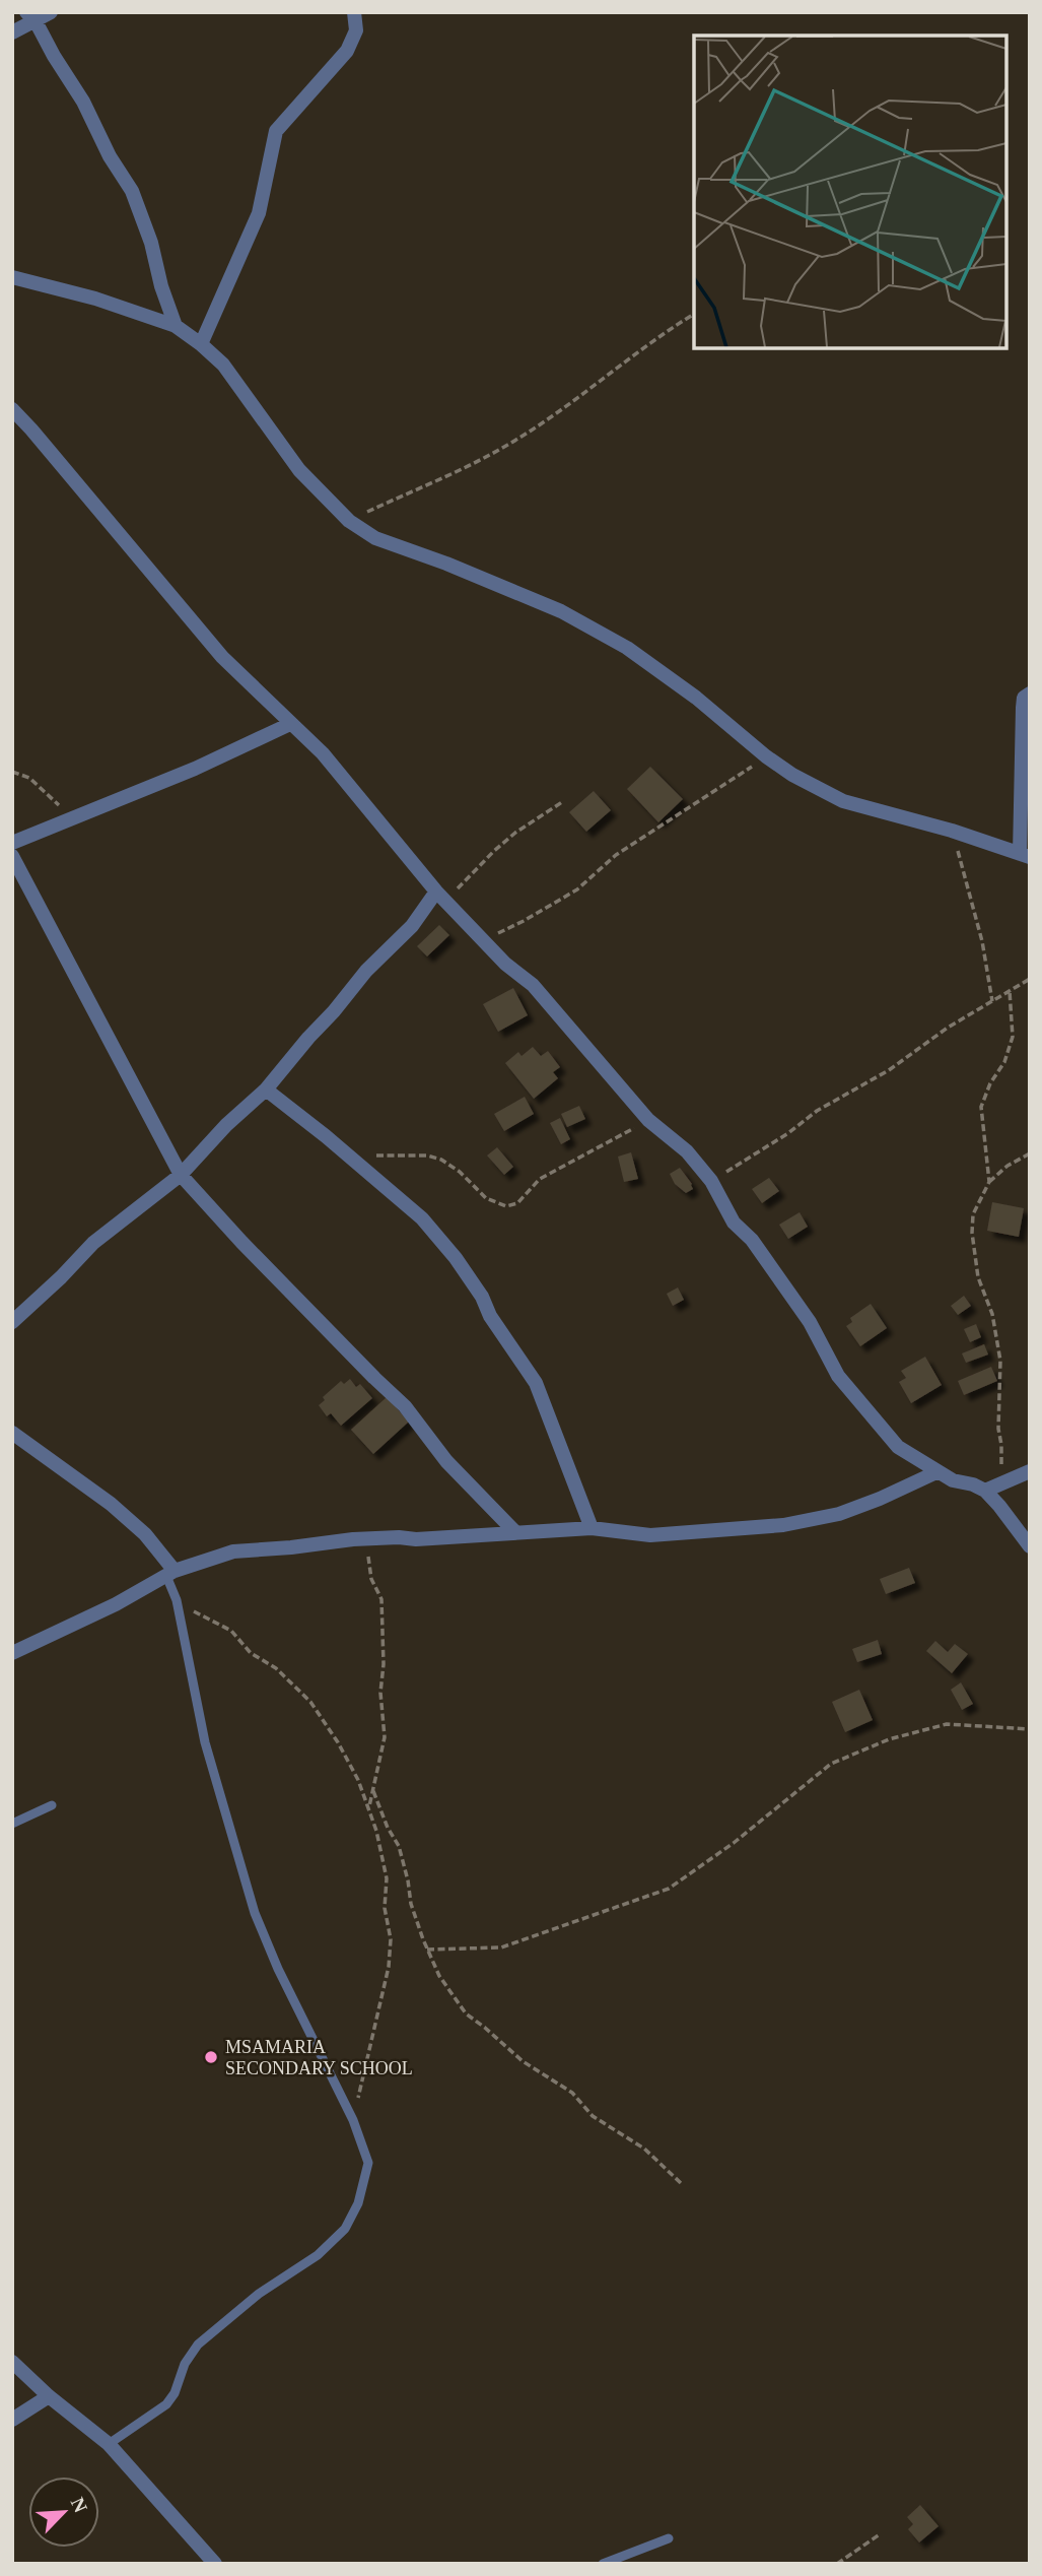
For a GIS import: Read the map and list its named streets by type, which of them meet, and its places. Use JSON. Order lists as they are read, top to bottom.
{
  "places": ["MSAMARIA SECONDARY SCHOOL"],
  "north": "top right"
}
